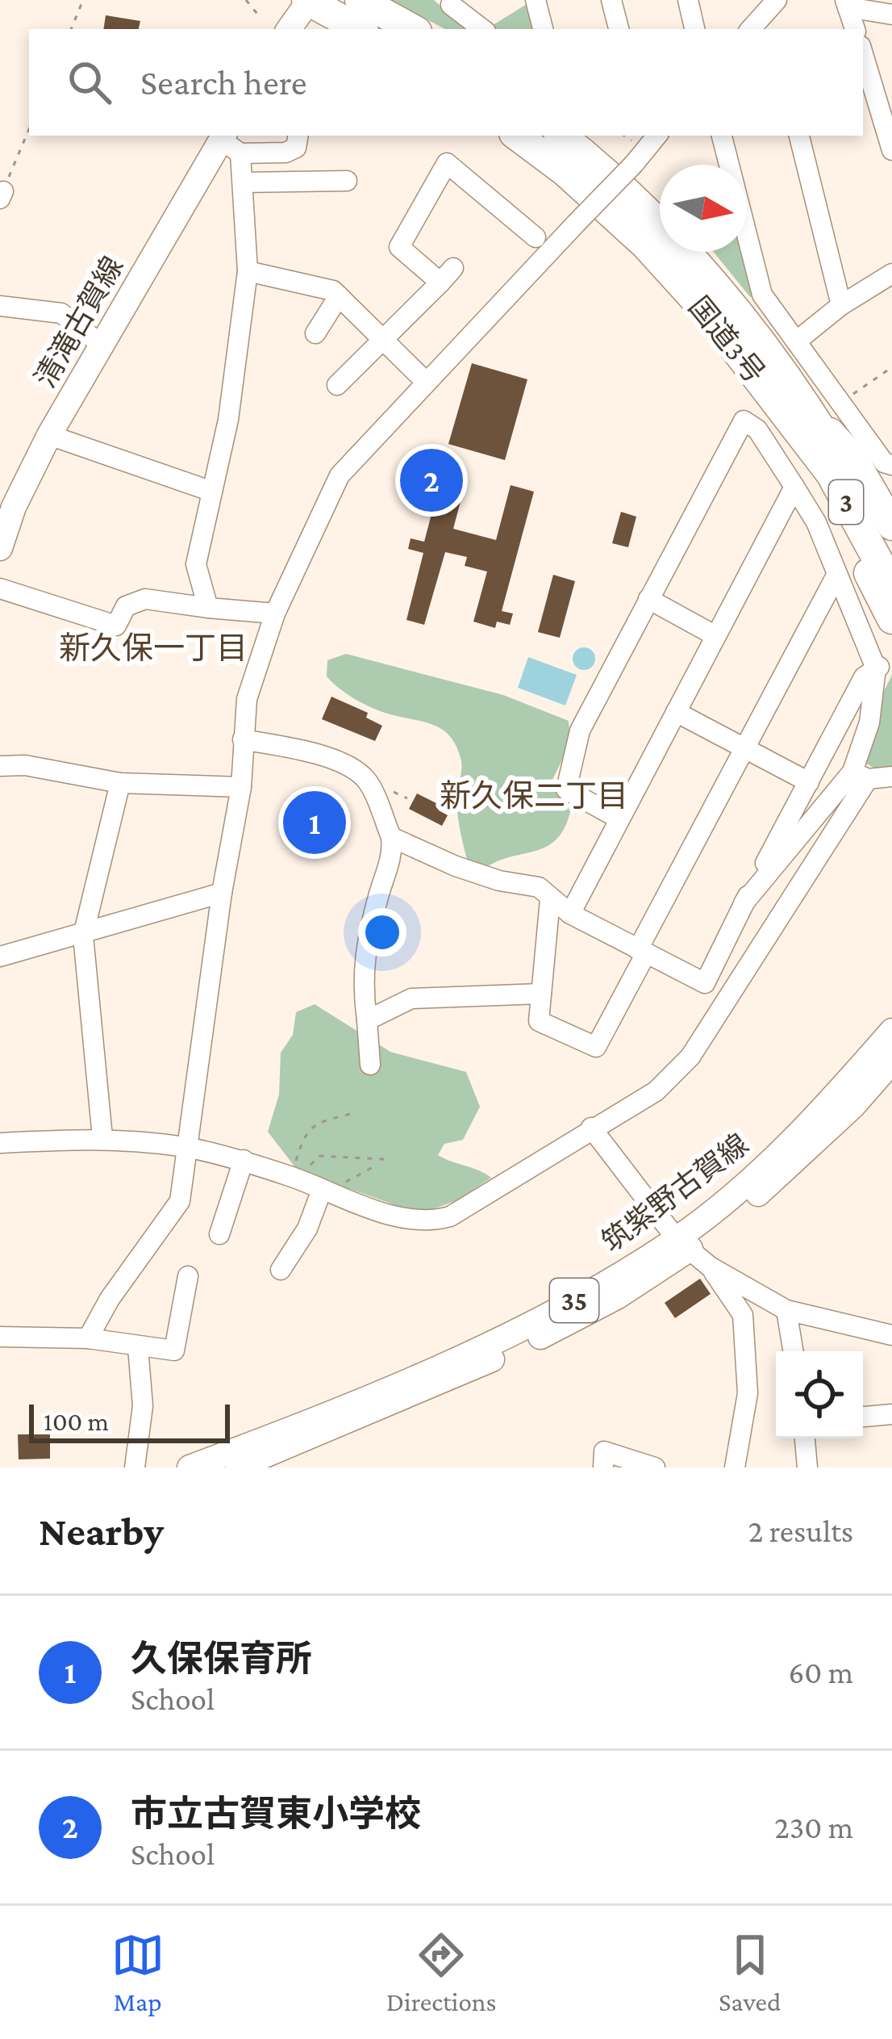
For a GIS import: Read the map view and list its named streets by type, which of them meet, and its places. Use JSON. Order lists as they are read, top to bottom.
{
  "streets": {
    "highway": ["国道3号", "3"],
    "main road": ["清滝古賀線", "筑紫野古賀線", "35"]
  },
  "districts": ["新久保一丁目", "新久保二丁目"],
  "scale_bar": "100 m",
  "north": "right",
  "page": {
    "search": "Search here",
    "pins": ["2", "1"],
    "scale": "100 m",
    "heading": ["Nearby", "2 results"],
    "list": [
      {
        "mark": "1",
        "name": "久保保育所",
        "note": "School",
        "value": "60 m"
      },
      {
        "mark": "2",
        "name": "市立古賀東小学校",
        "note": "School",
        "value": "230 m"
      }
    ],
    "nav": ["Map", "Directions", "Saved"]
  }
}
